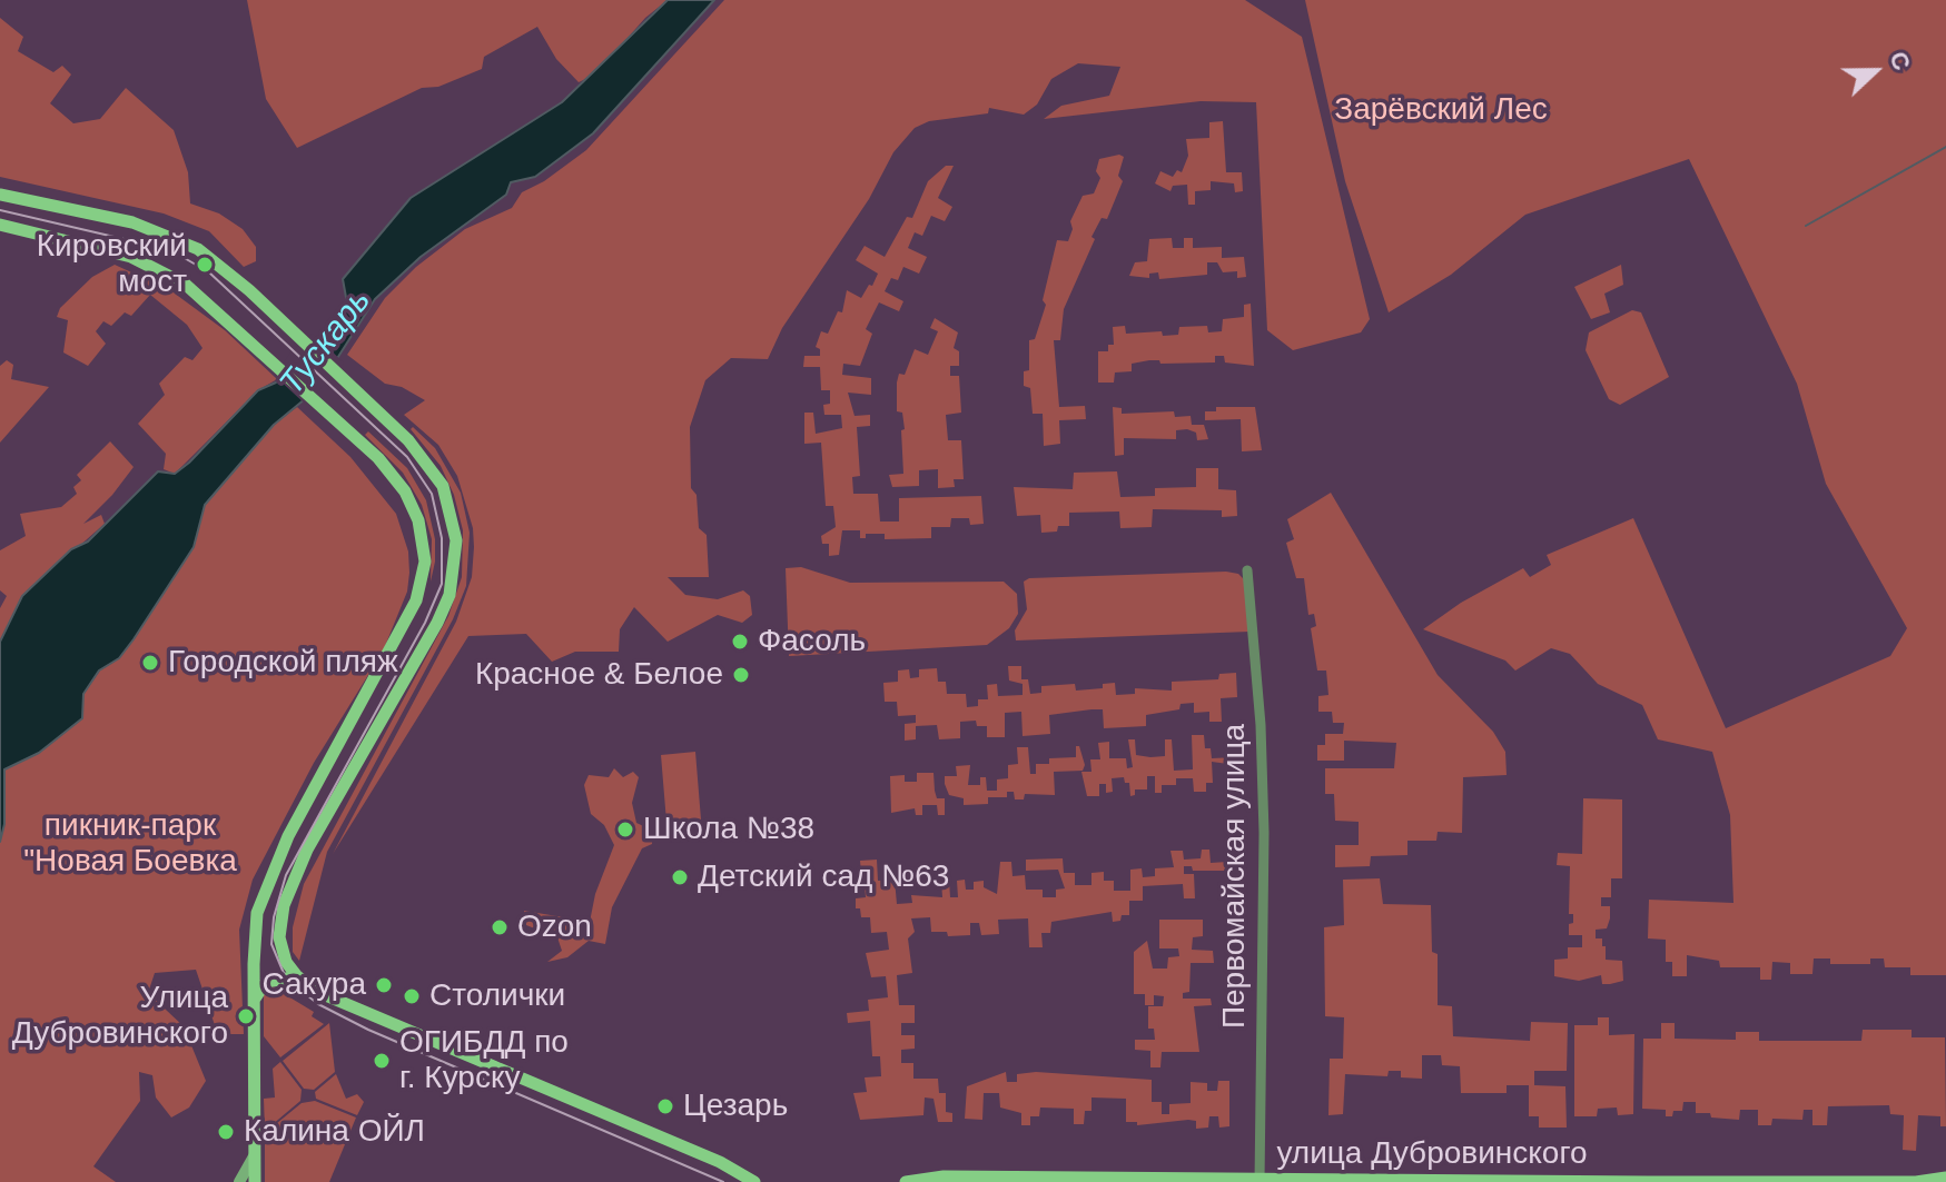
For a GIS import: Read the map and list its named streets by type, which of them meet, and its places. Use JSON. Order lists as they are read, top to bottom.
{
  "streets": {
    "main road": ["улица Дубровинского"],
    "street": ["Первомайская улица"]
  },
  "crossings": [
    ["Первомайская улица", "улица Дубровинского"]
  ],
  "water": ["Тускарь"],
  "parks": ["Зарёвский Лес", "пикник-парк \"Новая Боевка"],
  "places": [
    "Кировский мост",
    "Фасоль",
    "Городской пляж",
    "Красное & Белое",
    "Школа №38",
    "Детский сад №63",
    "Ozon",
    "Сакура",
    "Столички",
    "Улица Дубровинского",
    "ОГИБДД по г. Курску",
    "Цезарь",
    "Калина ОЙЛ"
  ],
  "north": "right"
}
